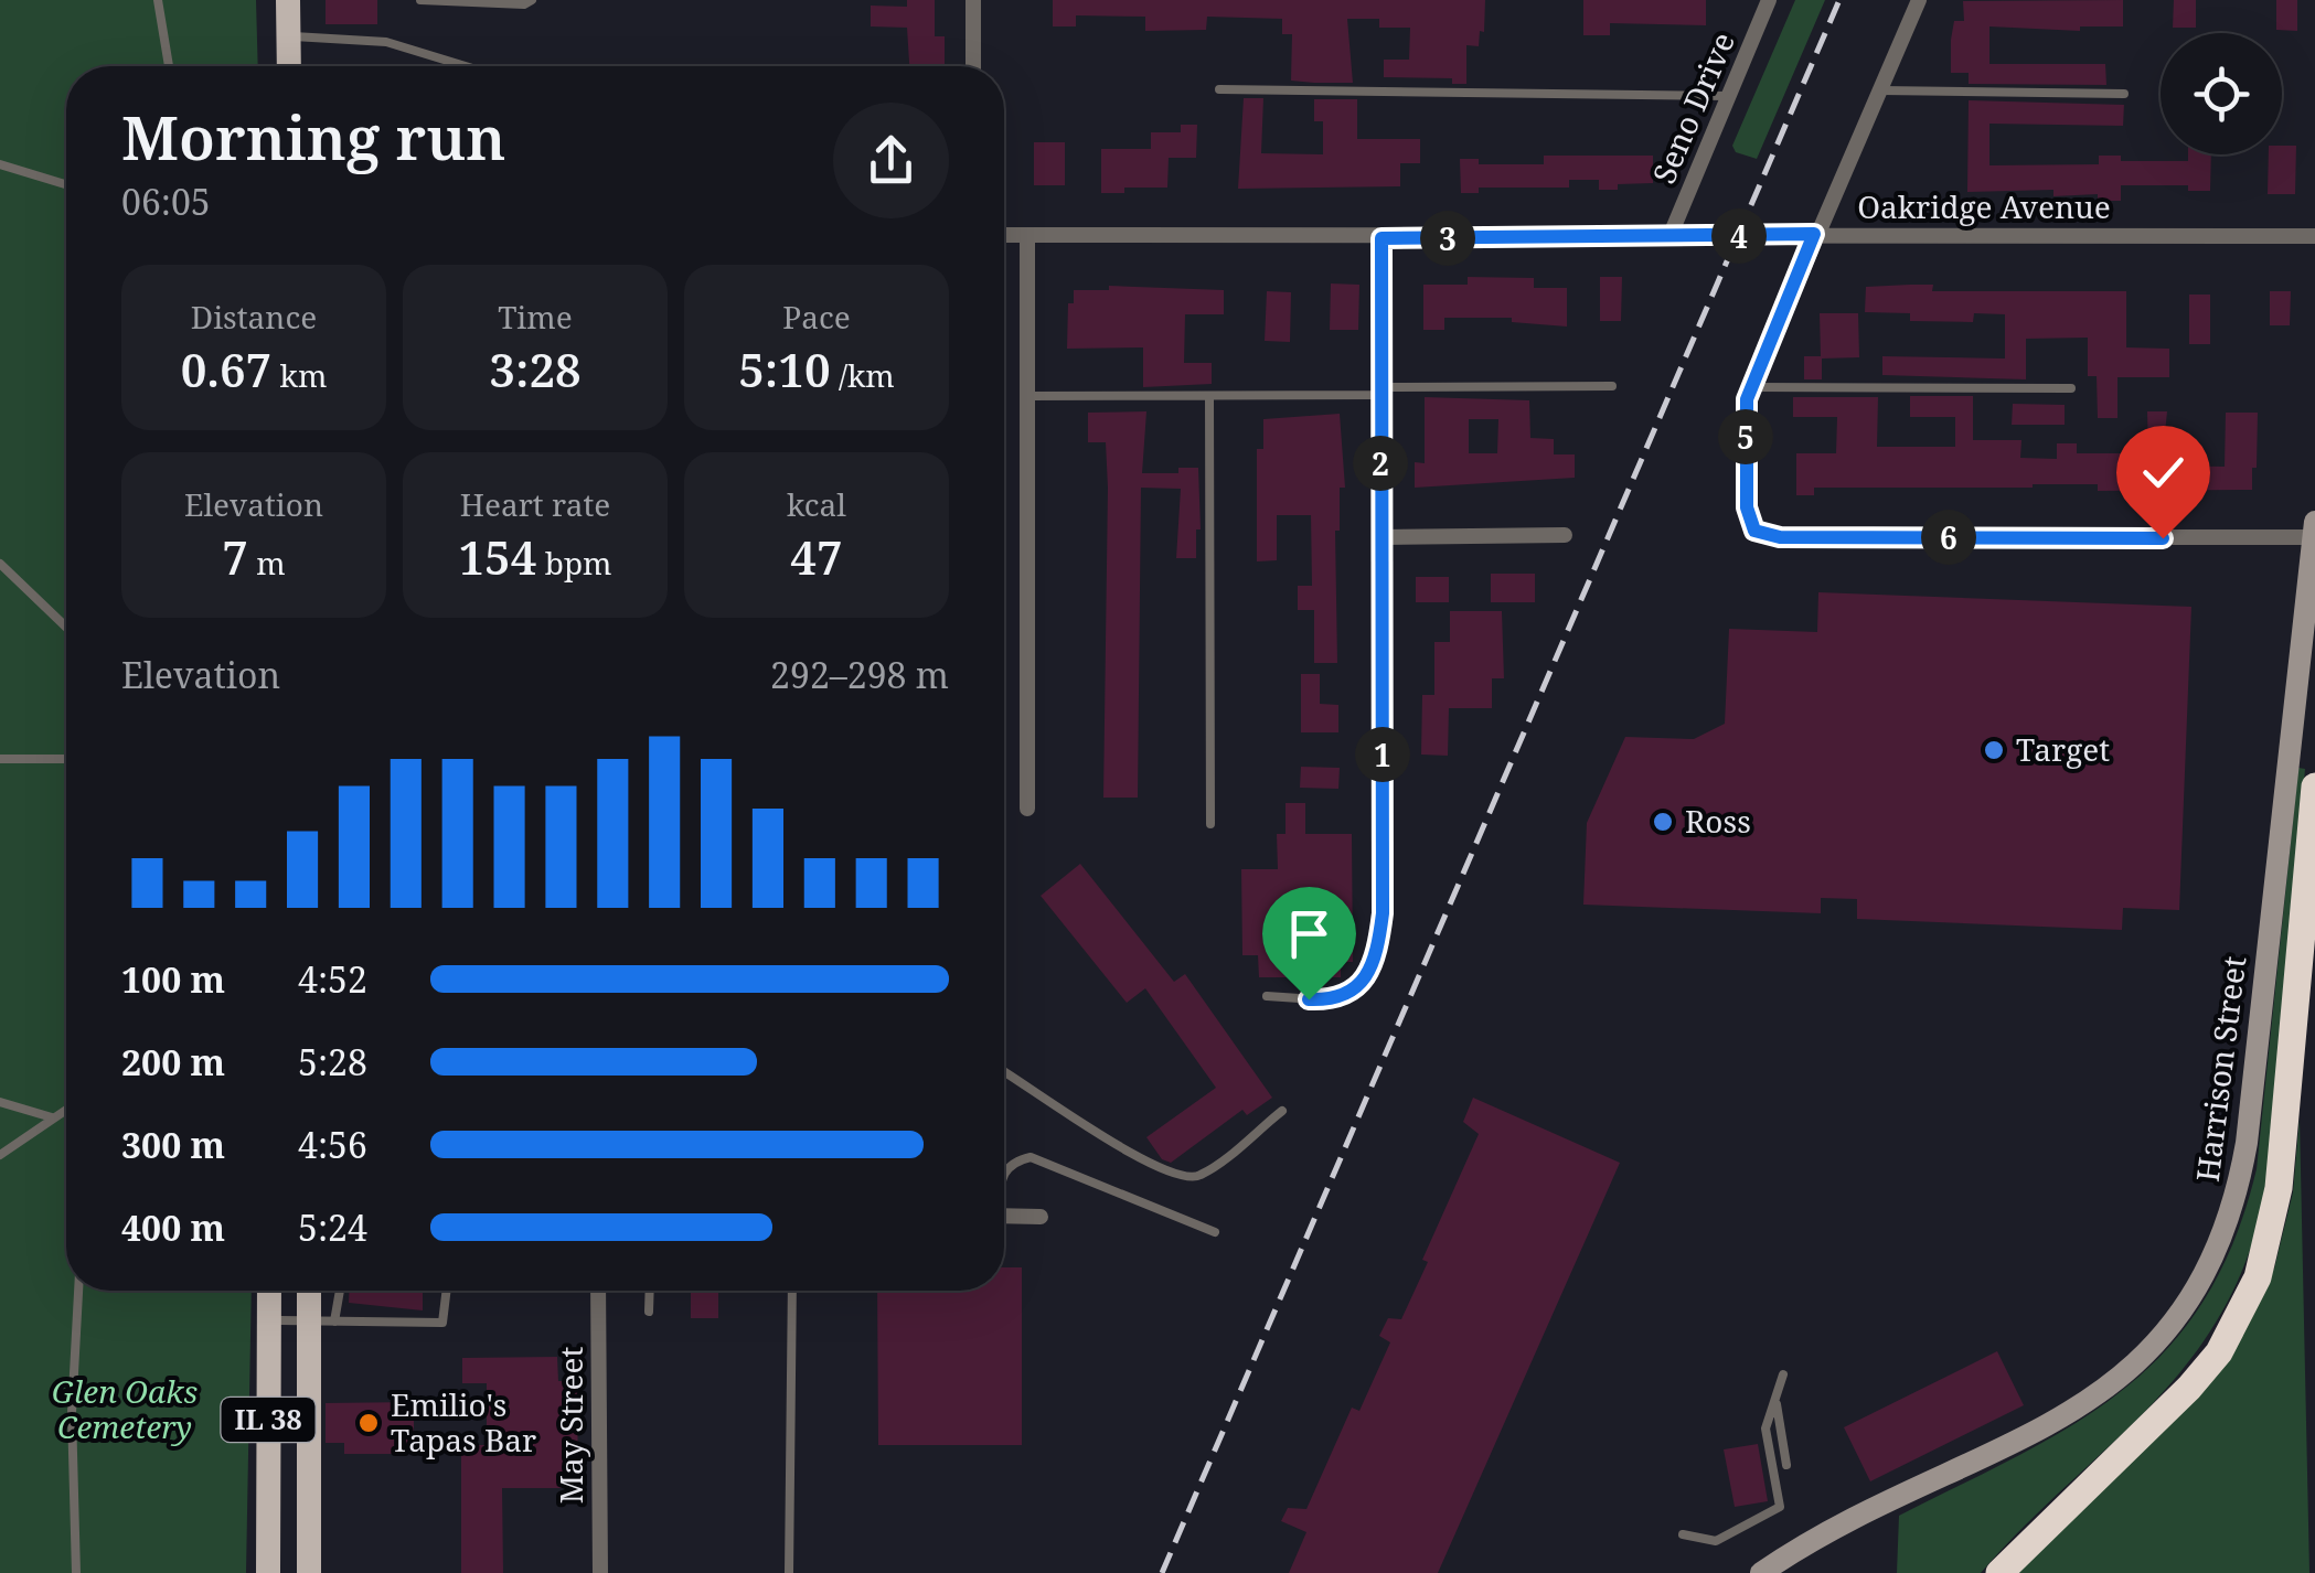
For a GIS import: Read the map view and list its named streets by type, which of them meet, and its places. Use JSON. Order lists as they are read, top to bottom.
{
  "streets": {
    "main road": ["Harrison Street", "IL 38"],
    "street": ["Seno Drive", "Oakridge Avenue", "May Street"]
  },
  "crossings": [
    ["Seno Drive", "Oakridge Avenue"]
  ],
  "parks": ["Glen Oaks Cemetery"],
  "places": ["Target", "Ross", "Emilio's Tapas Bar"],
  "page": {
    "heading": ["Morning run", "06:05"],
    "pins": [
      "4",
      "3",
      "5",
      "2",
      "6",
      "1"
    ],
    "stats": [
      ["Distance", "0.67 km"],
      ["Time", "3:28"],
      ["Pace", "5:10 /km"],
      ["Elevation", "7 m"],
      ["Heart rate", "154 bpm"],
      ["kcal", "47"]
    ],
    "chart": ["Elevation", "292–298 m"],
    "list": [
      {
        "name": "100 m",
        "note": "4:52"
      },
      {
        "name": "200 m",
        "note": "5:28"
      },
      {
        "name": "300 m",
        "note": "4:56"
      },
      {
        "name": "400 m",
        "note": "5:24"
      }
    ]
  }
}
